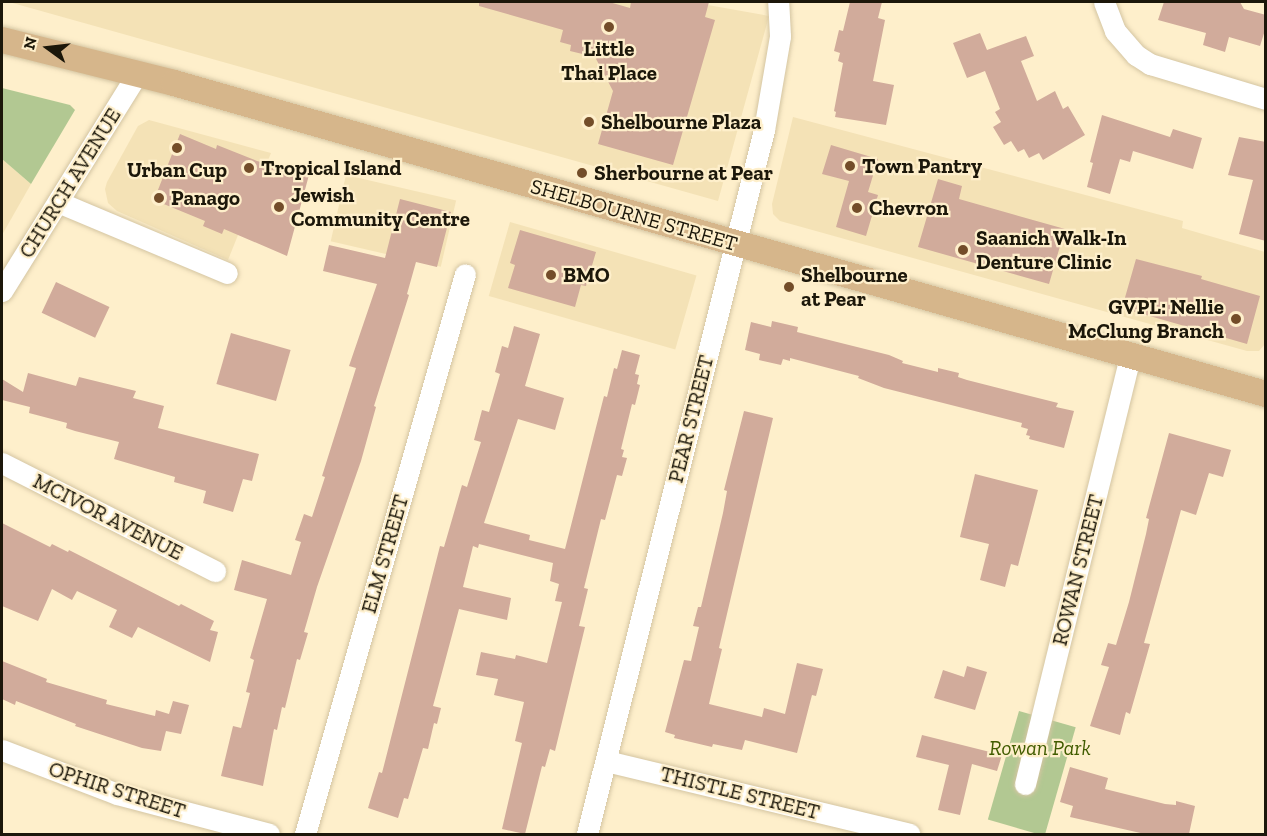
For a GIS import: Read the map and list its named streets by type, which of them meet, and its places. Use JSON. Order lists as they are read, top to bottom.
{
  "streets": {
    "main road": ["SHELBOURNE STREET"],
    "street": [
      "CHURCH AVENUE",
      "PEAR STREET",
      "MCIVOR AVENUE",
      "ELM STREET",
      "ROWAN STREET",
      "OPHIR STREET",
      "THISTLE STREET"
    ]
  },
  "crossings": [
    ["CHURCH AVENUE", "SHELBOURNE STREET"],
    ["SHELBOURNE STREET", "PEAR STREET"],
    ["SHELBOURNE STREET", "ROWAN STREET"],
    ["PEAR STREET", "THISTLE STREET"]
  ],
  "parks": ["Rowan Park"],
  "places": [
    "Little Thai Place",
    "Shelbourne Plaza",
    "Urban Cup",
    "Town Pantry",
    "Tropical Island",
    "Sherbourne at Pear",
    "Panago",
    "Jewish Community Centre",
    "Chevron",
    "Saanich Walk-In Denture Clinic",
    "BMO",
    "Shelbourne at Pear",
    "GVPL: Nellie McClung Branch"
  ],
  "north": "left"
}
